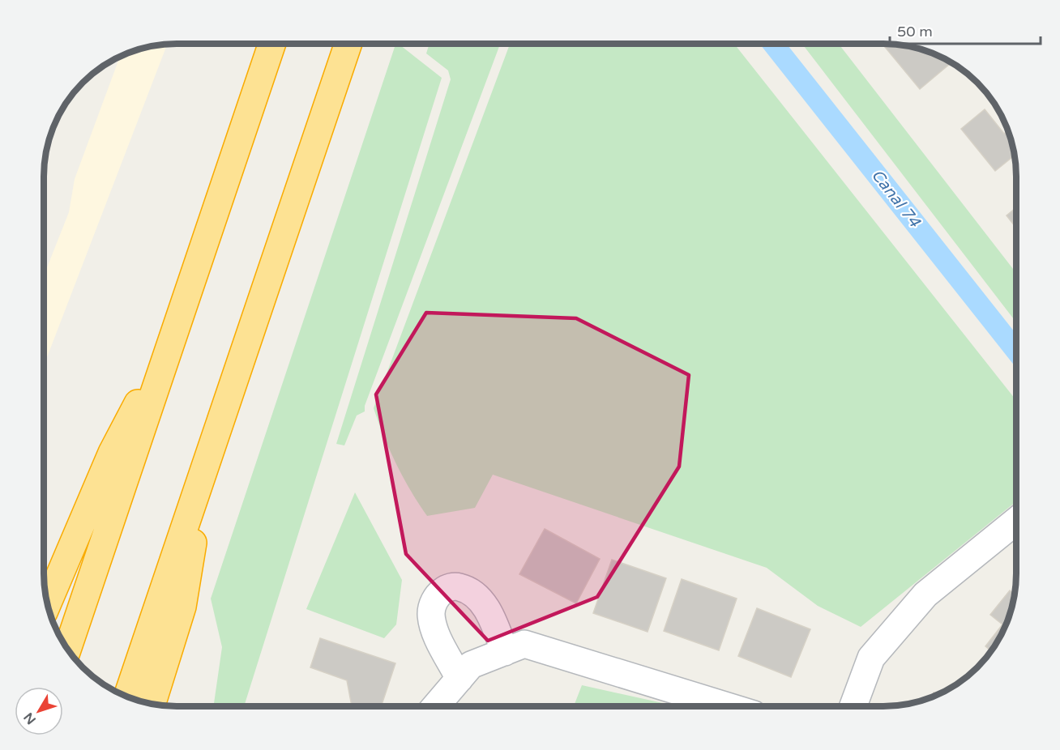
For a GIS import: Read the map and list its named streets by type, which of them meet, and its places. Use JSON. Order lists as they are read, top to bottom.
{
  "water": ["Canal 74"],
  "scale_bar": "50 m",
  "north": "bottom left"
}
